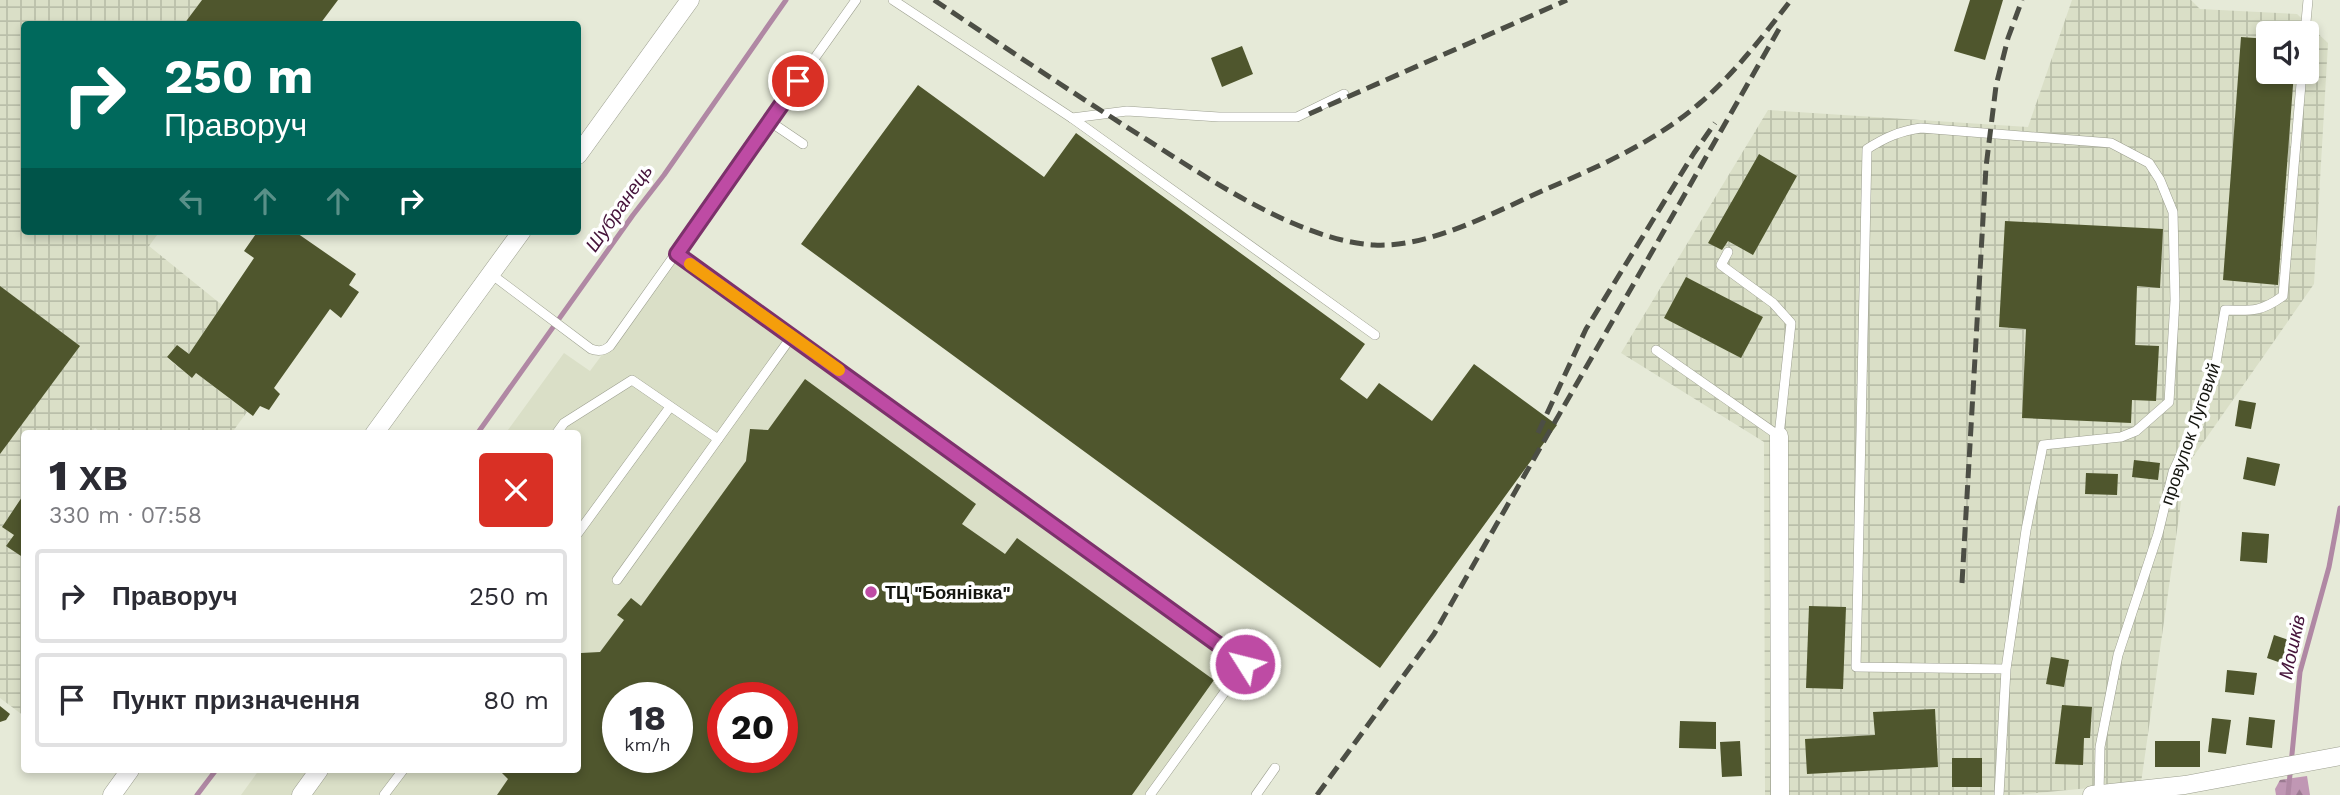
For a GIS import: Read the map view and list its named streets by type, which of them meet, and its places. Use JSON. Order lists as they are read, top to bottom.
{
  "streets": {
    "lane": ["провулок Луговий"]
  },
  "water": ["Шубранець", "Мошків"],
  "places": ["ТЦ \"Боянівка\""],
  "page": {
    "turn": ["250 m", "Праворуч"],
    "heading": ["1 хв", "330 m · 07:58"],
    "list": [
      {
        "name": "Праворуч",
        "value": "250 m"
      },
      {
        "name": "Пункт призначення",
        "value": "80 m"
      }
    ],
    "speed": "18 km/h",
    "limit": "20"
  }
}
